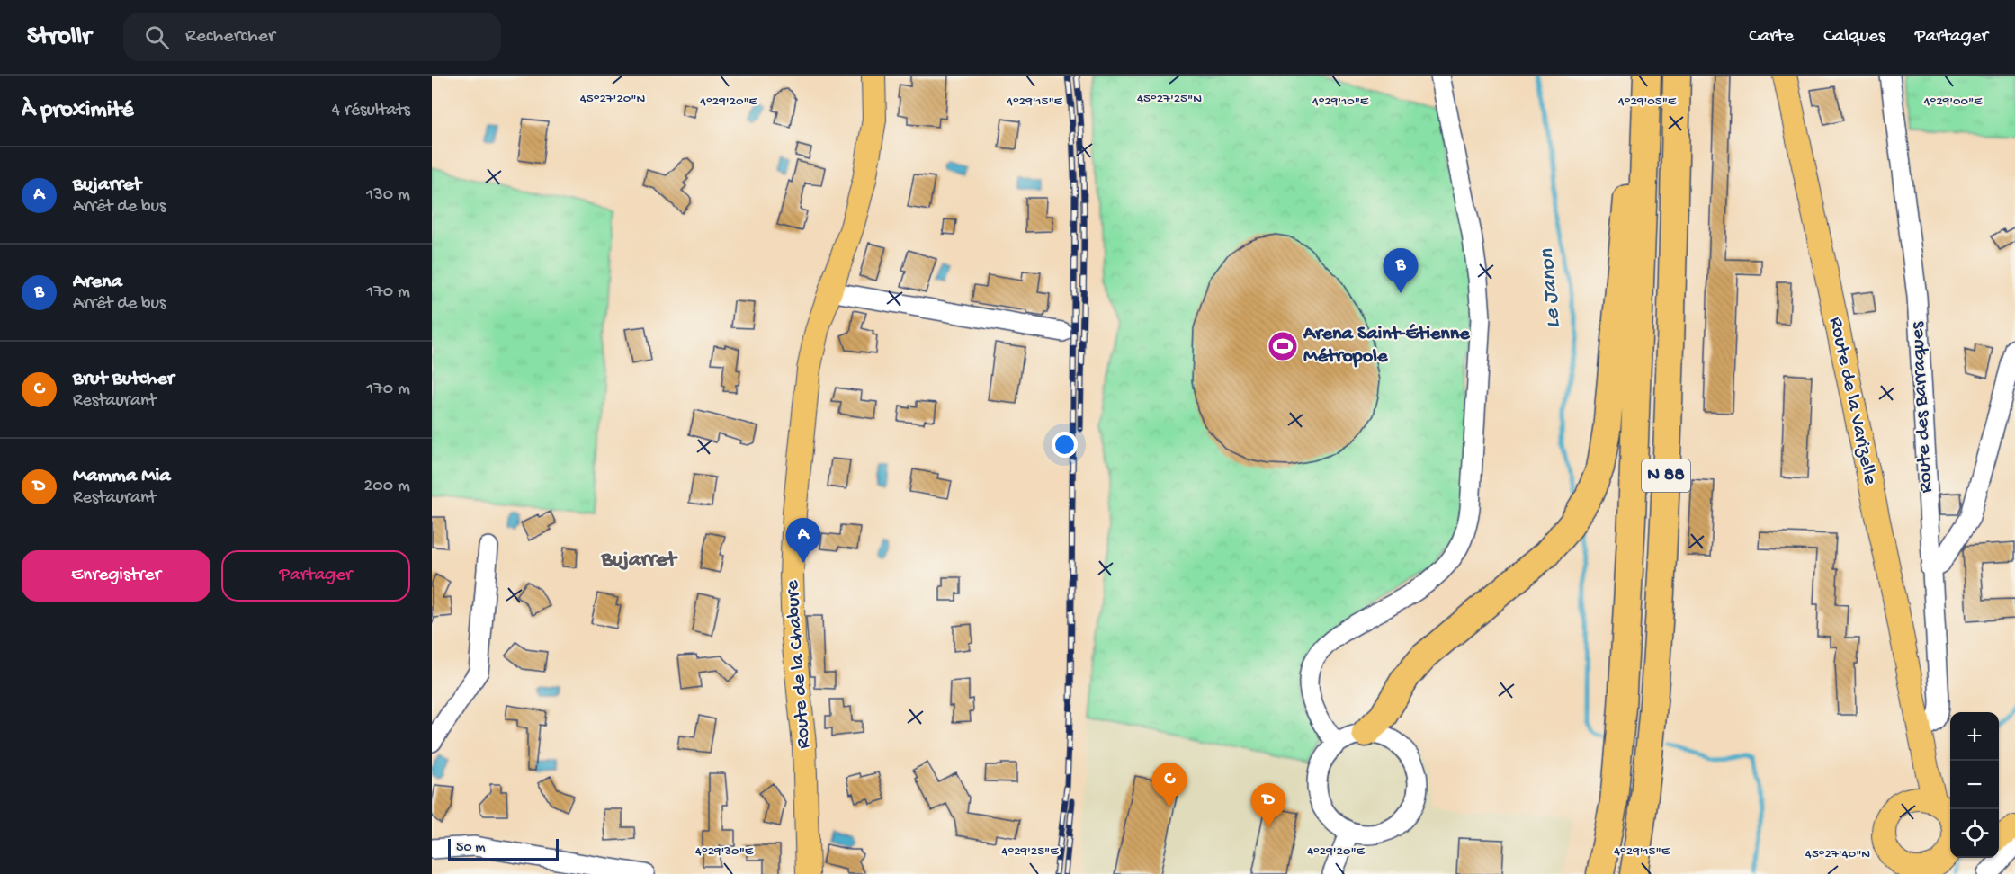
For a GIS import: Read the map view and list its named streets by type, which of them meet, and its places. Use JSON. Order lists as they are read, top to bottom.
{
  "streets": {
    "highway": ["N 88"],
    "main road": ["Route de la Varizelle", "Route de la Chabure"],
    "street": ["Route des Barraques"]
  },
  "crossings": [
    ["Route de la Varizelle", "Route des Barraques"]
  ],
  "districts": ["Bujarret"],
  "water": ["Le Janon"],
  "places": {
    "sports": ["Arena Saint-Étienne Métropole"]
  },
  "scale_bar": "50 m",
  "page": {
    "header": "Strollr",
    "search": "Rechercher",
    "nav": ["Carte", "Calques", "Partager"],
    "heading": ["À proximité", "4 résultats"],
    "list": [
      {
        "mark": "A",
        "name": "Bujarret",
        "note": "Arrêt de bus",
        "value": "130 m"
      },
      {
        "mark": "B",
        "name": "Arena",
        "note": "Arrêt de bus",
        "value": "170 m"
      },
      {
        "mark": "C",
        "name": "Brut Butcher",
        "note": "Restaurant",
        "value": "170 m"
      },
      {
        "mark": "D",
        "name": "Mamma Mia",
        "note": "Restaurant",
        "value": "200 m"
      }
    ],
    "pins": [
      "B",
      "A",
      "C",
      "D"
    ],
    "buttons": ["Enregistrer", "Partager"],
    "map_buttons": ["+", "−"],
    "scale": "50 m"
  },
  "coordinates": [
    "45°27'20\"N",
    "45°27'25\"N",
    "4°29'00\"E",
    "4°29'20\"E",
    "4°29'15\"E",
    "4°29'10\"E",
    "4°29'05\"E",
    "4°29'30\"E",
    "4°29'25\"E",
    "45°27'40\"N"
  ]
}
